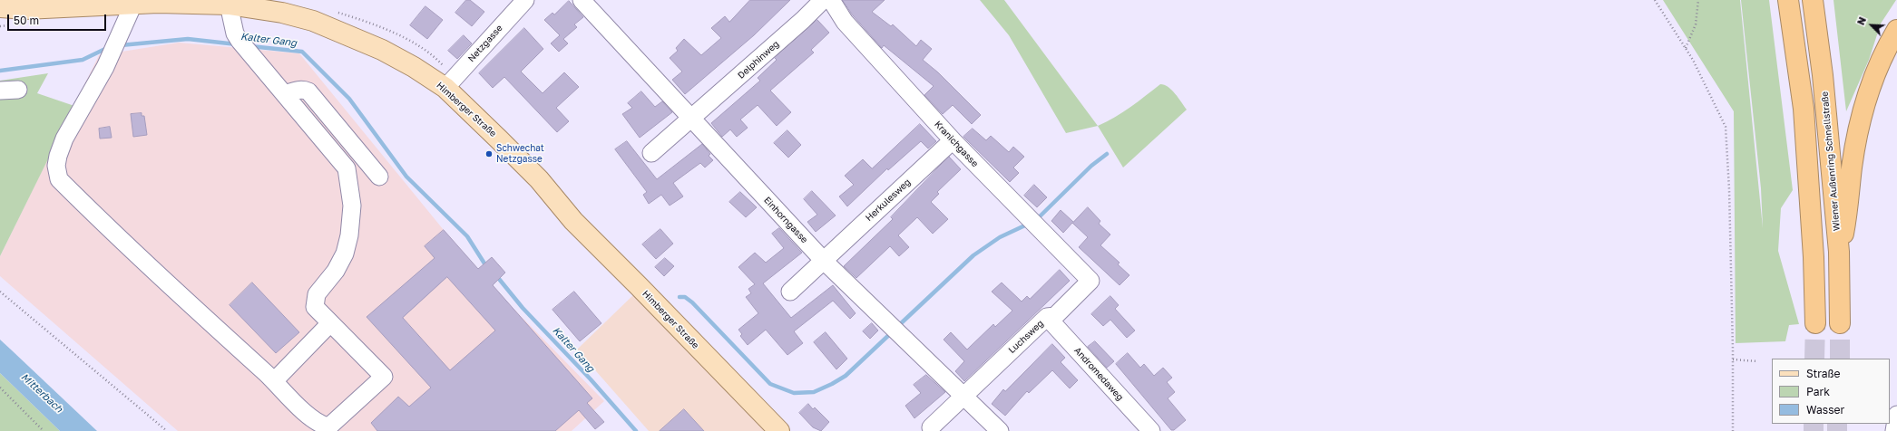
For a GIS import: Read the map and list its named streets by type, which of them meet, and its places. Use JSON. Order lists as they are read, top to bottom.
{
  "streets": {
    "highway": ["Wiener Außenring Schnellstraße"],
    "main road": ["Himberger Straße"],
    "street": [
      "Netzgasse",
      "Delphinweg",
      "Kranichgasse",
      "Herkulesweg",
      "Einhorngasse",
      "Luchsweg",
      "Andromedaweg"
    ]
  },
  "crossings": [
    ["Netzgasse", "Himberger Straße"],
    ["Delphinweg", "Einhorngasse"],
    ["Kranichgasse", "Herkulesweg"],
    ["Kranichgasse", "Luchsweg"],
    ["Herkulesweg", "Einhorngasse"],
    ["Einhorngasse", "Luchsweg"],
    ["Luchsweg", "Andromedaweg"]
  ],
  "water": ["Kalter Gang", "Mitterbach"],
  "places": ["Schwechat Netzgasse"],
  "legend": ["Straße", "Park", "Wasser"],
  "scale_bar": "50 m",
  "north": "top left"
}
